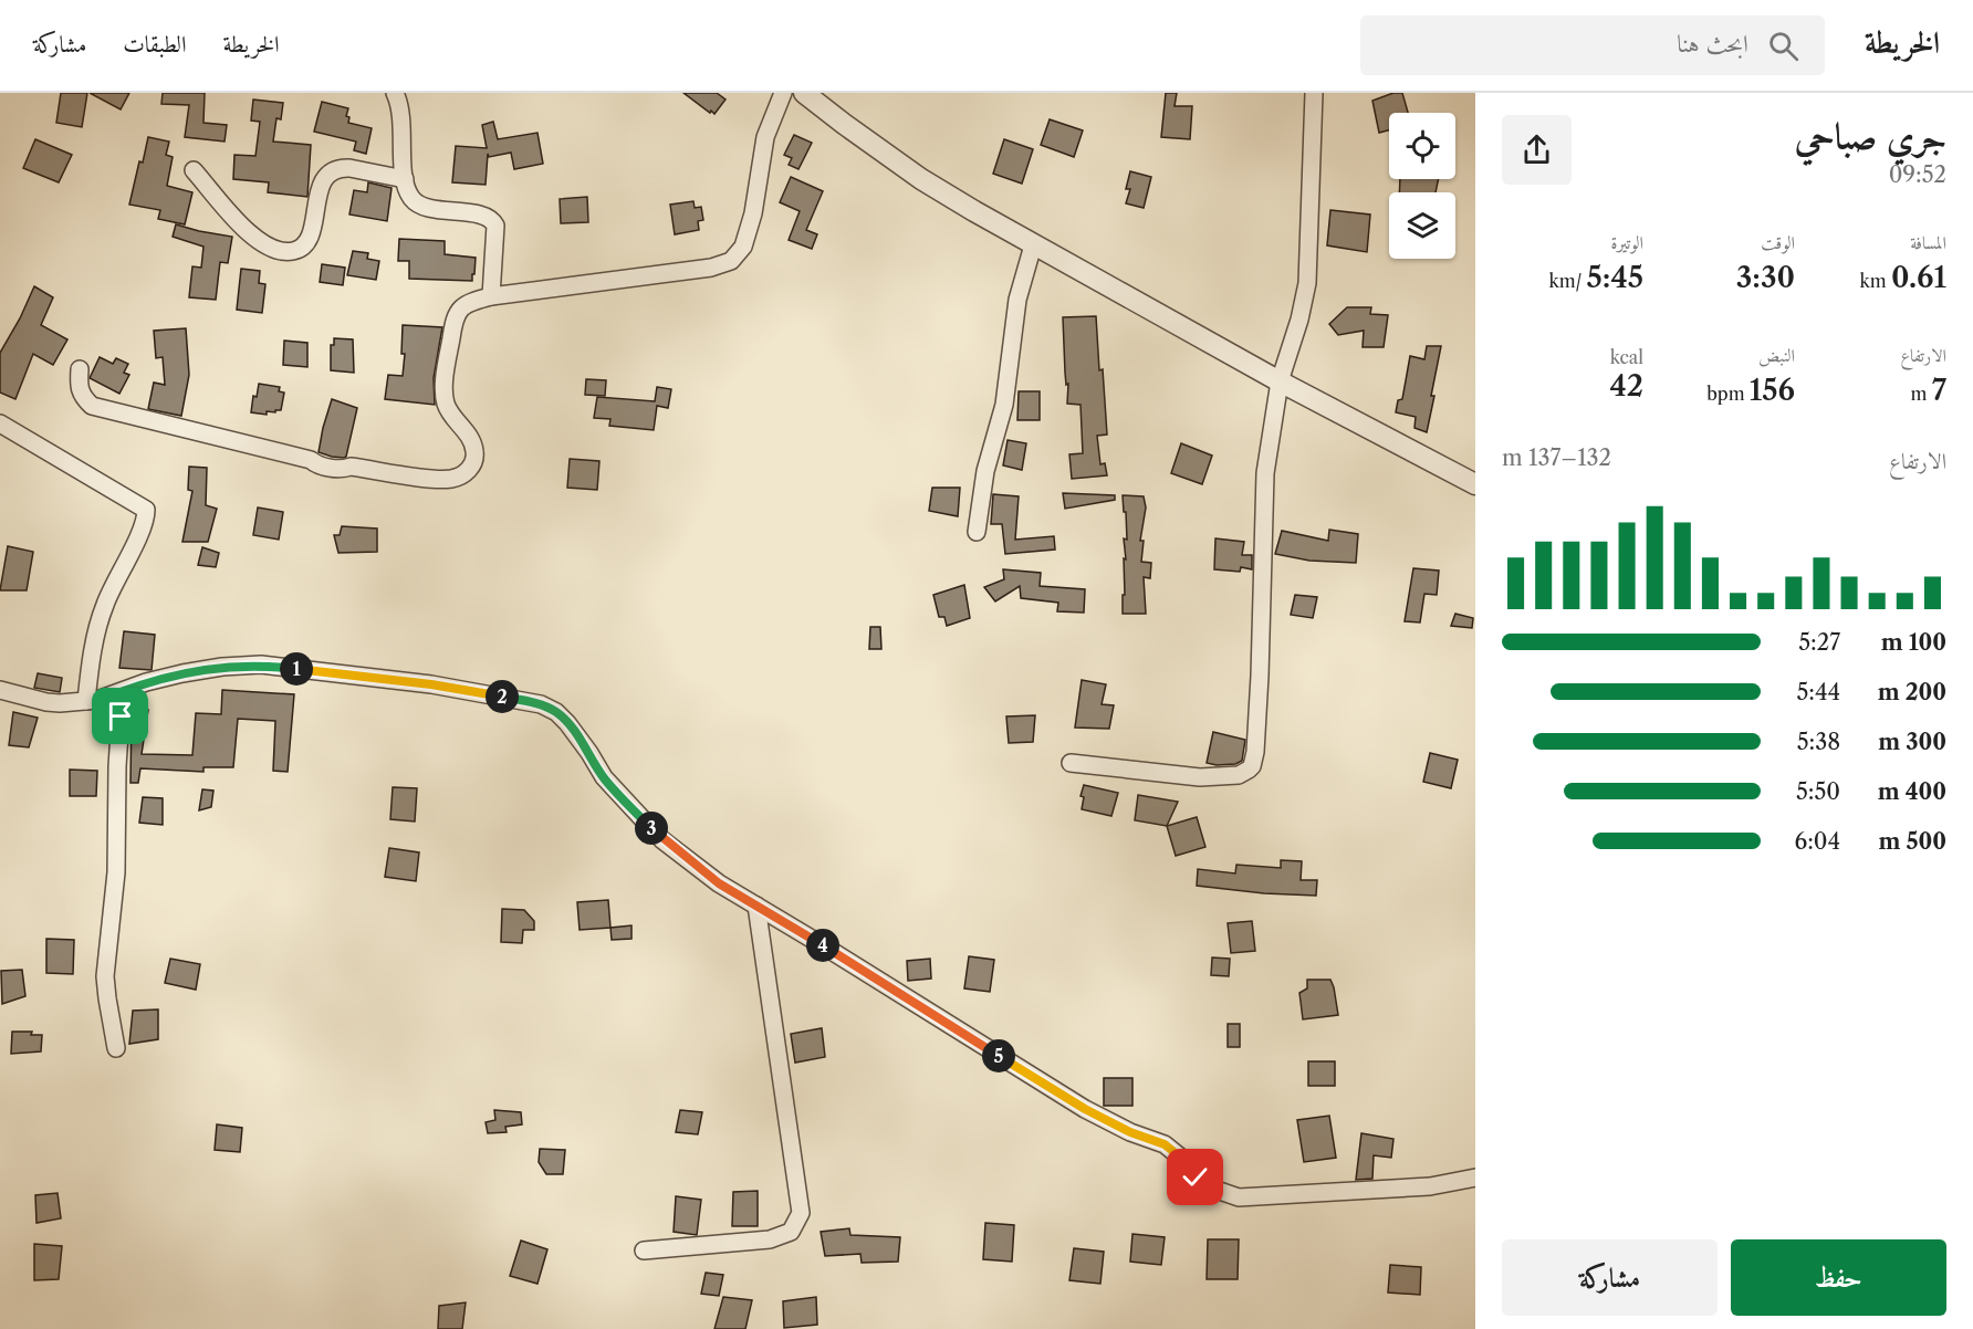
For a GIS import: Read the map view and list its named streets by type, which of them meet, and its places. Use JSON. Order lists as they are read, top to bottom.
{
  "page": {
    "header": "الخريطة",
    "search": "ابحث هنا",
    "nav": ["الخريطة", "الطبقات", "مشاركة"],
    "heading": ["جري صباحي", "09:52"],
    "stats": [
      ["المسافة", "0.61 km"],
      ["الوقت", "3:30"],
      ["الوتيرة", "5:45 /km"],
      ["الارتفاع", "7 m"],
      ["النبض", "156 bpm"],
      ["kcal", "42"]
    ],
    "chart": ["الارتفاع", "132–137 m"],
    "list": [
      {
        "name": "100 m",
        "note": "5:27"
      },
      {
        "name": "200 m",
        "note": "5:44"
      },
      {
        "name": "300 m",
        "note": "5:38"
      },
      {
        "name": "400 m",
        "note": "5:50"
      },
      {
        "name": "500 m",
        "note": "6:04"
      }
    ],
    "pins": [
      "1",
      "2",
      "3",
      "4",
      "5"
    ],
    "buttons": ["حفظ", "مشاركة"]
  }
}
